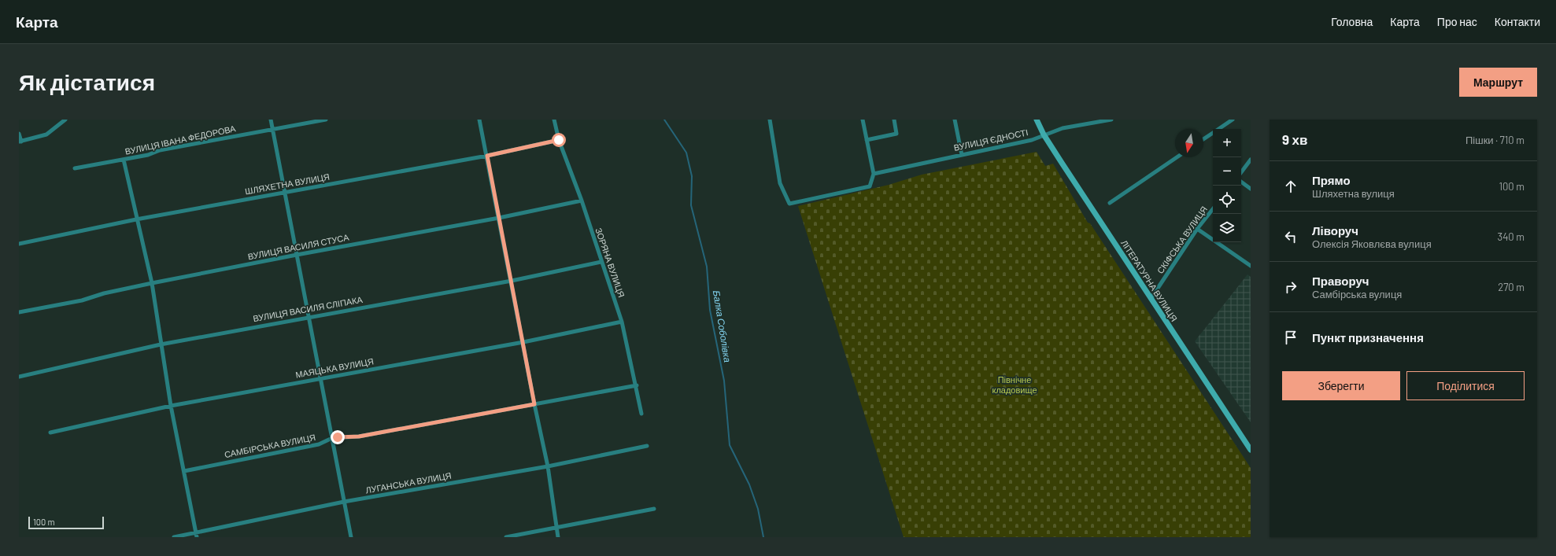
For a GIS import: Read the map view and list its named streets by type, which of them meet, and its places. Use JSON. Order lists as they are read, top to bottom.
{
  "streets": {
    "street": [
      "ВУЛИЦЯ ІВАНА ФЕДОРОВА",
      "ВУЛИЦЯ ЄДНОСТІ",
      "ШЛЯХЕТНА ВУЛИЦЯ",
      "СКІФСЬКА ВУЛИЦЯ",
      "ВУЛИЦЯ ВАСИЛЯ СТУСА",
      "ЗОРЯНА ВУЛИЦЯ",
      "ЛІТЕРАТУРНА ВУЛИЦЯ",
      "ВУЛИЦЯ ВАСИЛЯ СЛІПАКА",
      "МАЯЦЬКА ВУЛИЦЯ",
      "САМБІРСЬКА ВУЛИЦЯ",
      "ЛУГАНСЬКА ВУЛИЦЯ"
    ]
  },
  "crossings": [
    ["ВУЛИЦЯ ЄДНОСТІ", "ЛІТЕРАТУРНА ВУЛИЦЯ"],
    ["ШЛЯХЕТНА ВУЛИЦЯ", "ЗОРЯНА ВУЛИЦЯ"],
    ["СКІФСЬКА ВУЛИЦЯ", "ЛІТЕРАТУРНА ВУЛИЦЯ"],
    ["ВУЛИЦЯ ВАСИЛЯ СТУСА", "ЗОРЯНА ВУЛИЦЯ"],
    ["ЗОРЯНА ВУЛИЦЯ", "ВУЛИЦЯ ВАСИЛЯ СЛІПАКА"],
    ["ЗОРЯНА ВУЛИЦЯ", "МАЯЦЬКА ВУЛИЦЯ"],
    ["ЗОРЯНА ВУЛИЦЯ", "САМБІРСЬКА ВУЛИЦЯ"]
  ],
  "water": ["Балка Соболівка"],
  "parks": ["Північне кладовище"],
  "scale_bar": "100 m",
  "north": "bottom",
  "page": {
    "header": "Карта",
    "nav": [
      "Головна",
      "Карта",
      "Про нас",
      "Контакти"
    ],
    "buttons": [
      "Маршрут",
      ["Зберегти", "Поділитися"]
    ],
    "title": "Як дістатися",
    "heading": ["9 хв", "Пішки · 710 m"],
    "map_buttons": ["+", "−"],
    "list": [
      ["Прямо", "Шляхетна вулиця", "100 m"],
      ["Ліворуч", "Олексія Яковлєва вулиця", "340 m"],
      ["Праворуч", "Самбірська вулиця", "270 m"],
      "Пункт призначення"
    ],
    "scale": "100 m"
  }
}
